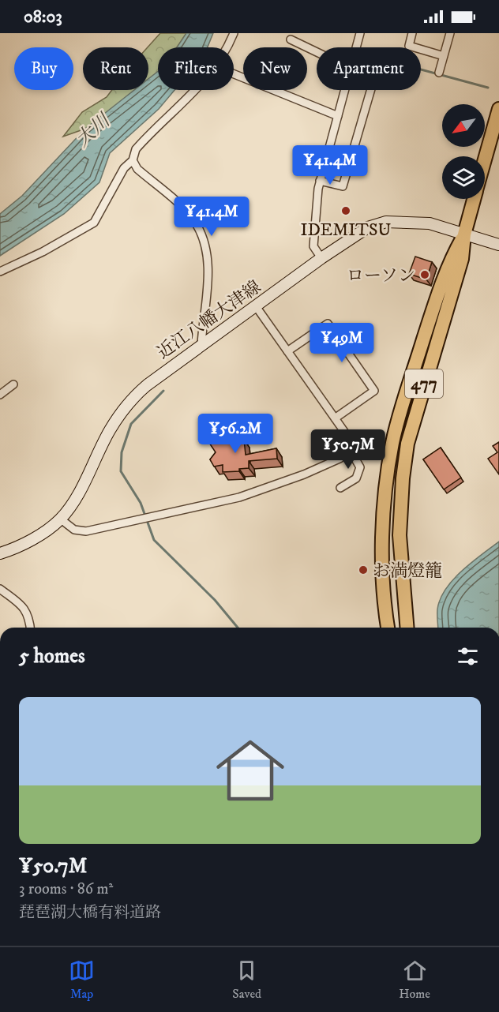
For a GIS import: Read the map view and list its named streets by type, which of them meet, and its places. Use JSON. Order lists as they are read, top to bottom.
{
  "streets": {
    "highway": ["477"],
    "main road": ["近江八幡大津線"]
  },
  "crossings": [
    ["近江八幡大津線", "477"]
  ],
  "water": ["大川"],
  "places": ["IDEMITSU", "ローソン", "お満燈籠"],
  "north": "bottom left",
  "page": {
    "status": "08:03",
    "chip": [
      "Buy",
      "Rent",
      "Filters",
      "New",
      "Apartment"
    ],
    "price": [
      "¥41.4M",
      "¥41.4M",
      "¥49M",
      "¥56.2M",
      "¥50.7M"
    ],
    "heading": "5 homes",
    "list": [
      {
        "name": "¥50.7M",
        "note": "3 rooms · 86 m² · 琵琶湖大橋有料道路"
      }
    ],
    "tabs": ["Map", "Saved", "Home"]
  }
}
